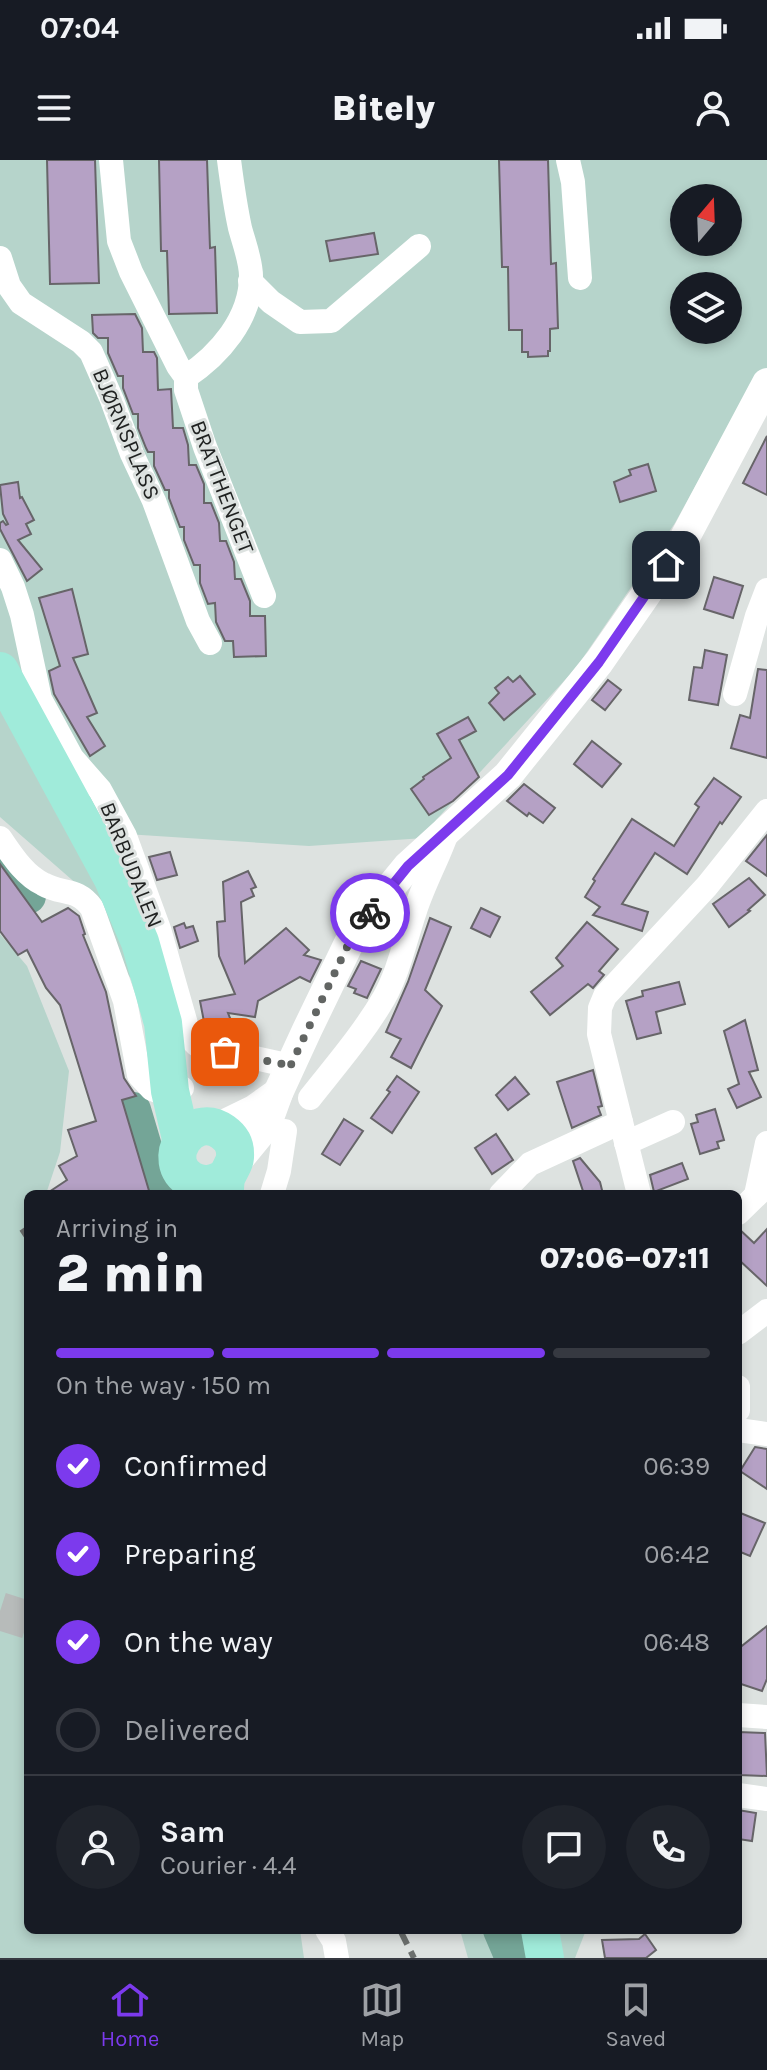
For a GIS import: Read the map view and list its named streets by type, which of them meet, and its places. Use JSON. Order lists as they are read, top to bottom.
{
  "streets": {
    "main road": ["BARBUDALEN"],
    "street": ["BJØRNSPLASS", "BRATTHENGET"]
  },
  "north": "top",
  "page": {
    "status": "07:04",
    "header": "Bitely",
    "heading": ["2 min", "Arriving in", "07:06–07:11"],
    "panel": ["Sam", "Courier · 4.4"],
    "bar": "On the way · 150 m",
    "list": [
      ["Confirmed", "06:39"],
      ["Preparing", "06:42"],
      ["On the way", "06:48"],
      "Delivered"
    ],
    "tabs": ["Home", "Map", "Saved"]
  }
}
